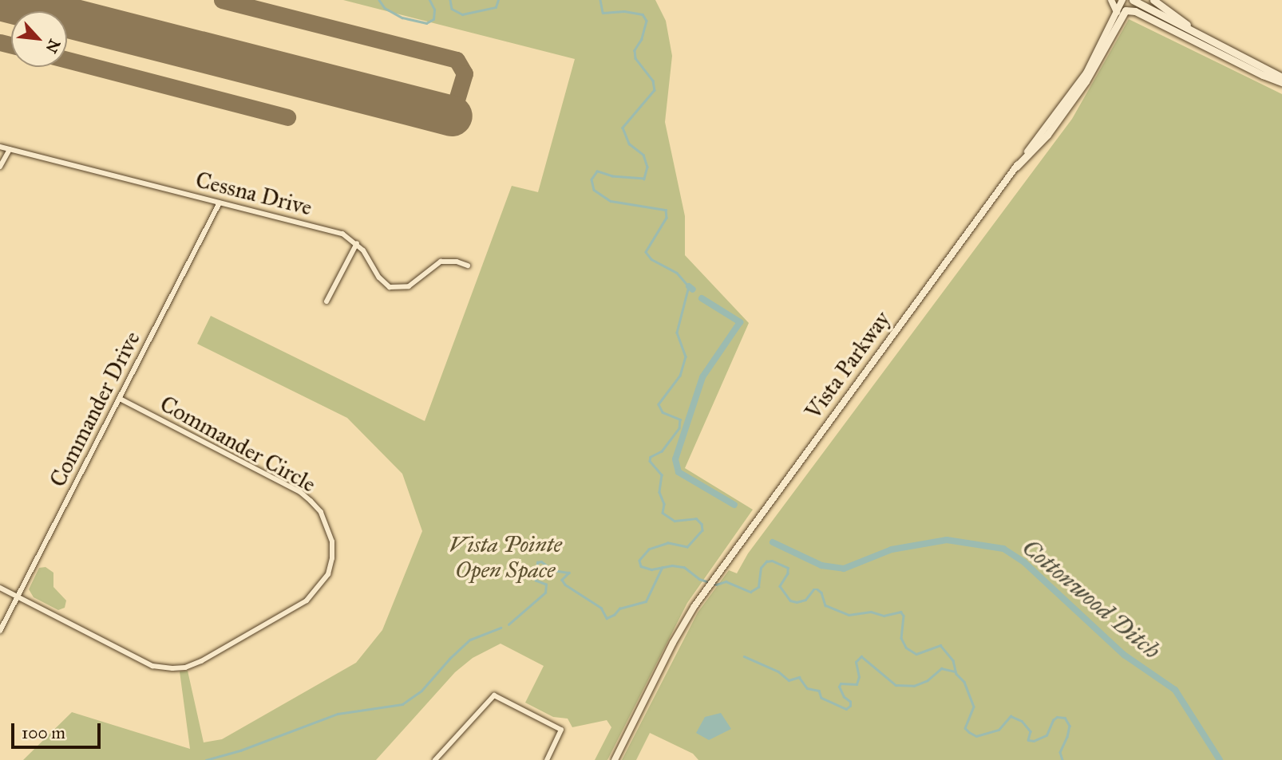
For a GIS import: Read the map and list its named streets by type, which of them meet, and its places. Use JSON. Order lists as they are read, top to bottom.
{
  "streets": {
    "street": [
      "Cessna Drive",
      "Vista Parkway",
      "Commander Drive",
      "Commander Circle"
    ]
  },
  "crossings": [
    ["Cessna Drive", "Commander Drive"],
    ["Commander Drive", "Commander Circle"]
  ],
  "water": ["Cottonwood Ditch"],
  "parks": ["Vista Pointe Open Space"],
  "scale_bar": "100 m",
  "north": "bottom right"
}
